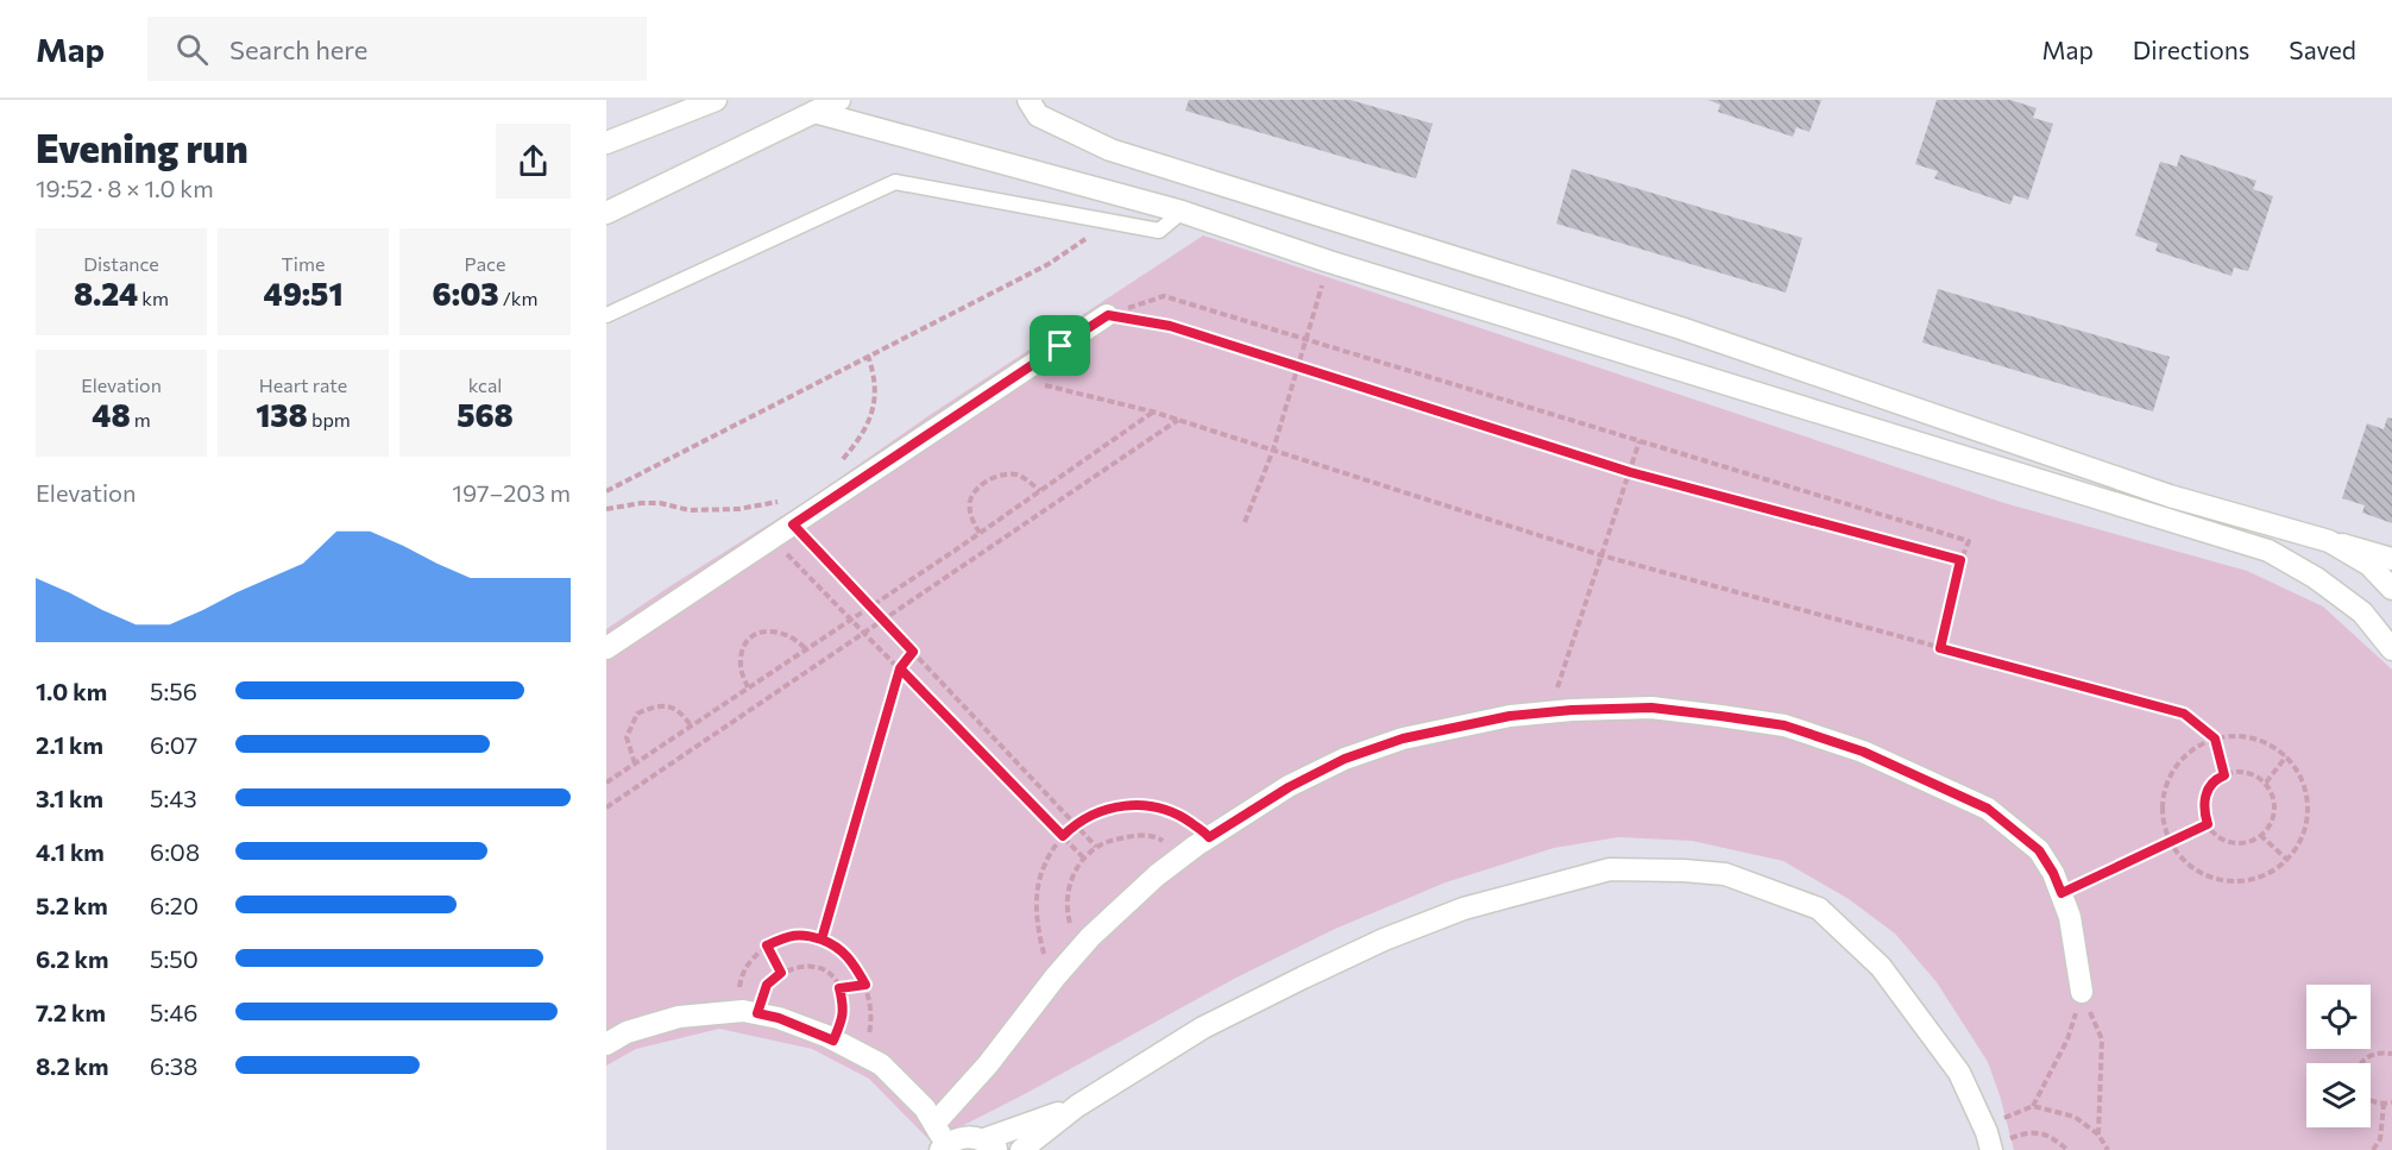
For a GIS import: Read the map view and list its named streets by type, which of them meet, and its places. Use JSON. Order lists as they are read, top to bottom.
{
  "page": {
    "header": "Map",
    "search": "Search here",
    "nav": ["Map", "Directions", "Saved"],
    "heading": ["Evening run", "19:52 · 8 × 1.0 km"],
    "stats": [
      ["Distance", "8.24 km"],
      ["Time", "49:51"],
      ["Pace", "6:03 /km"],
      ["Elevation", "48 m"],
      ["Heart rate", "138 bpm"],
      ["kcal", "568"]
    ],
    "chart": ["Elevation", "197–203 m"],
    "list": [
      {
        "name": "1.0 km",
        "note": "5:56"
      },
      {
        "name": "2.1 km",
        "note": "6:07"
      },
      {
        "name": "3.1 km",
        "note": "5:43"
      },
      {
        "name": "4.1 km",
        "note": "6:08"
      },
      {
        "name": "5.2 km",
        "note": "6:20"
      },
      {
        "name": "6.2 km",
        "note": "5:50"
      },
      {
        "name": "7.2 km",
        "note": "5:46"
      },
      {
        "name": "8.2 km",
        "note": "6:38"
      }
    ]
  }
}
